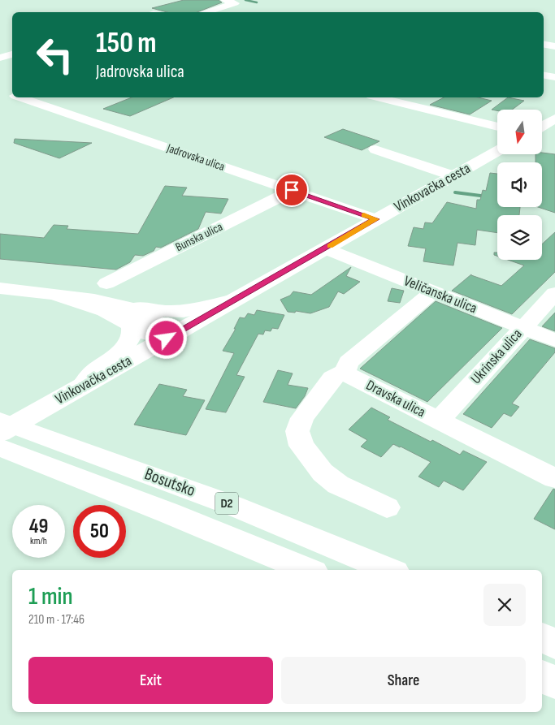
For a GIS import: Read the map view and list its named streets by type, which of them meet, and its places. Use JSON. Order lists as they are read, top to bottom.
{
  "streets": {
    "main road": [
      "Jadrovska ulica",
      "Vinkovačka cesta",
      "Bunska ulica",
      "Veličanska ulica",
      "Ukrinska ulica",
      "Dravska ulica",
      "Bosutsko",
      "D2"
    ]
  },
  "crossings": [
    ["Jadrovska ulica", "Vinkovačka cesta"],
    ["Jadrovska ulica", "Bunska ulica"],
    ["Vinkovačka cesta", "Veličanska ulica"],
    ["Veličanska ulica", "Ukrinska ulica"],
    ["Ukrinska ulica", "Dravska ulica"]
  ],
  "north": "bottom",
  "page": {
    "turn": ["150 m", "Jadrovska ulica"],
    "speed": "49 km/h",
    "limit": "50",
    "heading": ["1 min", "210 m · 17:46"],
    "buttons": ["Exit", "Share"]
  }
}
